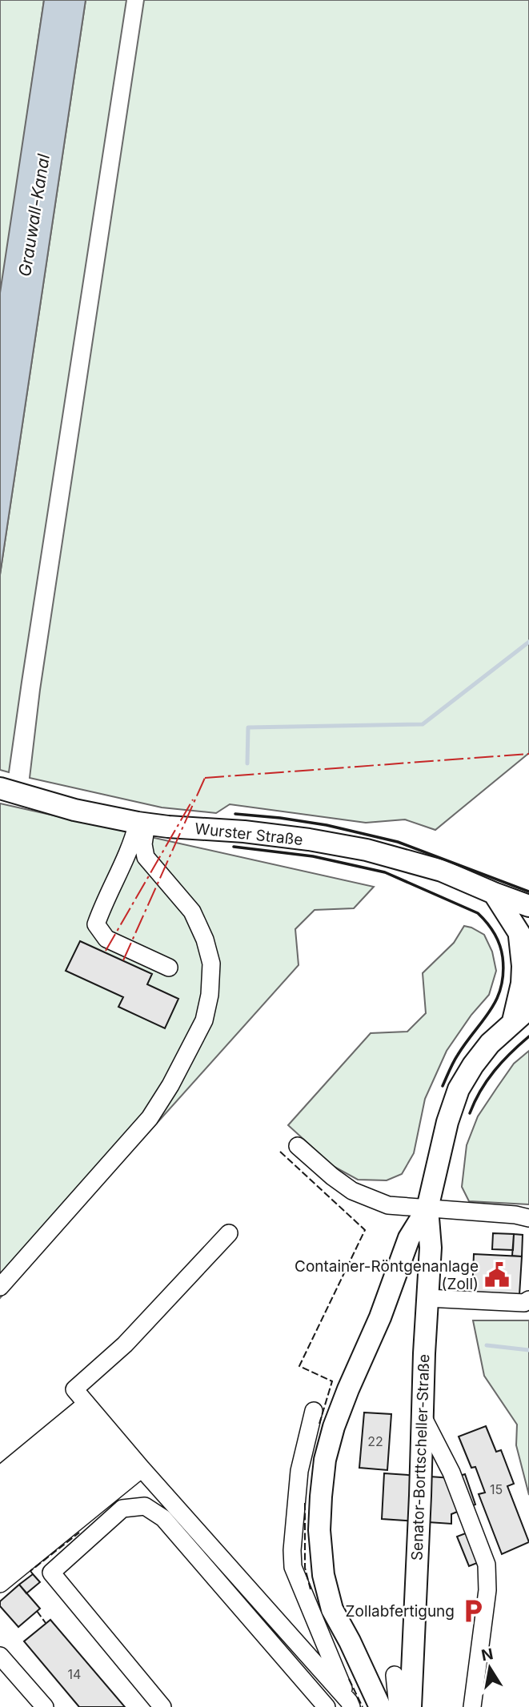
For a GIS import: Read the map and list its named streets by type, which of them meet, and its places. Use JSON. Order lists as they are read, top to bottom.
{
  "streets": {
    "main road": ["Wurster Straße", "Senator-Borttscheller-Straße"]
  },
  "water": ["Grauwall-Kanal"],
  "places": {
    "public building": ["Container-Röntgenanlage (Zoll)"],
    "parking": ["Zollabfertigung"]
  },
  "house_numbers": ["22", "15", "14"],
  "north": "top"
}
